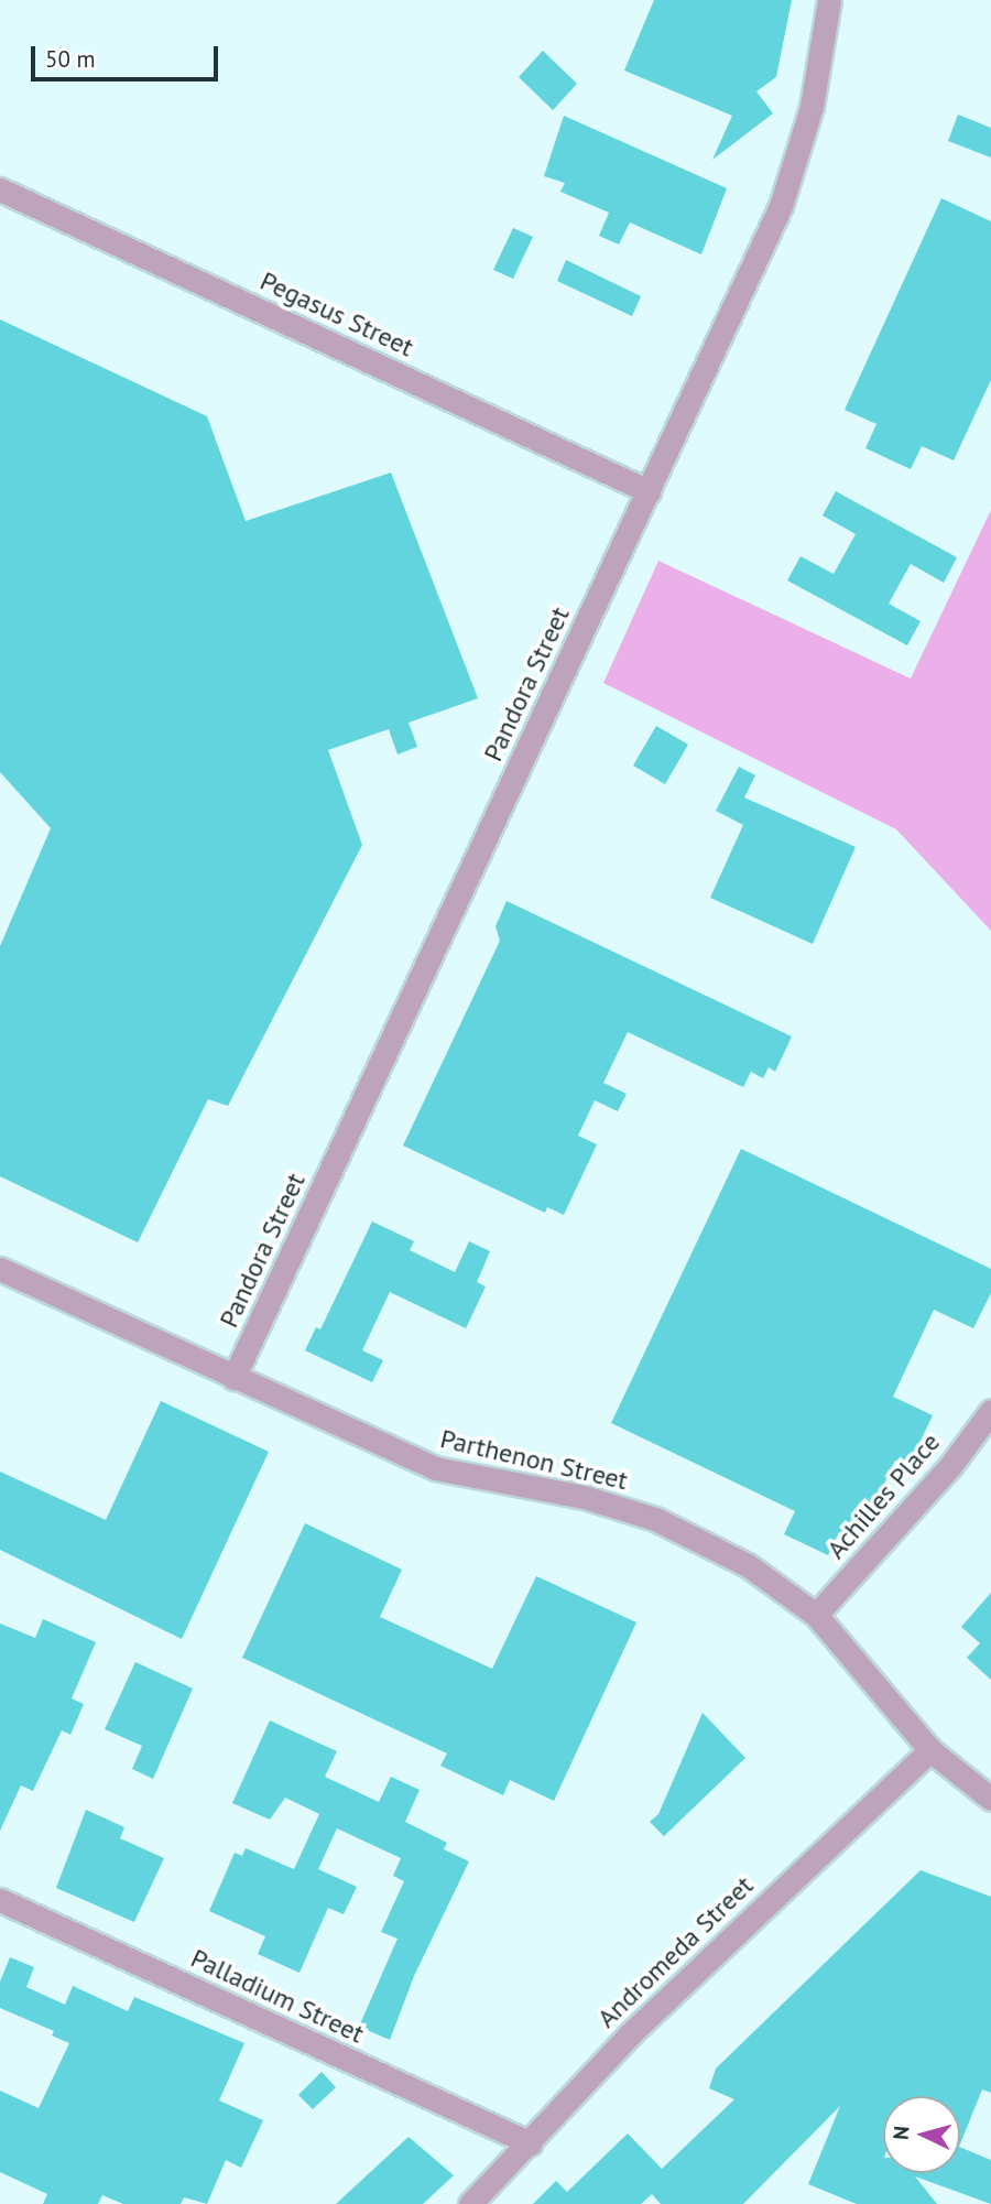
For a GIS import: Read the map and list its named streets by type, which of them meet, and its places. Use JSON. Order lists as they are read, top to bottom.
{
  "streets": {
    "street": [
      "Pegasus Street",
      "Pandora Street",
      "Parthenon Street",
      "Achilles Place",
      "Andromeda Street",
      "Palladium Street"
    ]
  },
  "crossings": [
    ["Pegasus Street", "Pandora Street"],
    ["Pandora Street", "Parthenon Street"],
    ["Parthenon Street", "Achilles Place"],
    ["Parthenon Street", "Andromeda Street"],
    ["Andromeda Street", "Palladium Street"]
  ],
  "scale_bar": "50 m",
  "north": "left"
}
